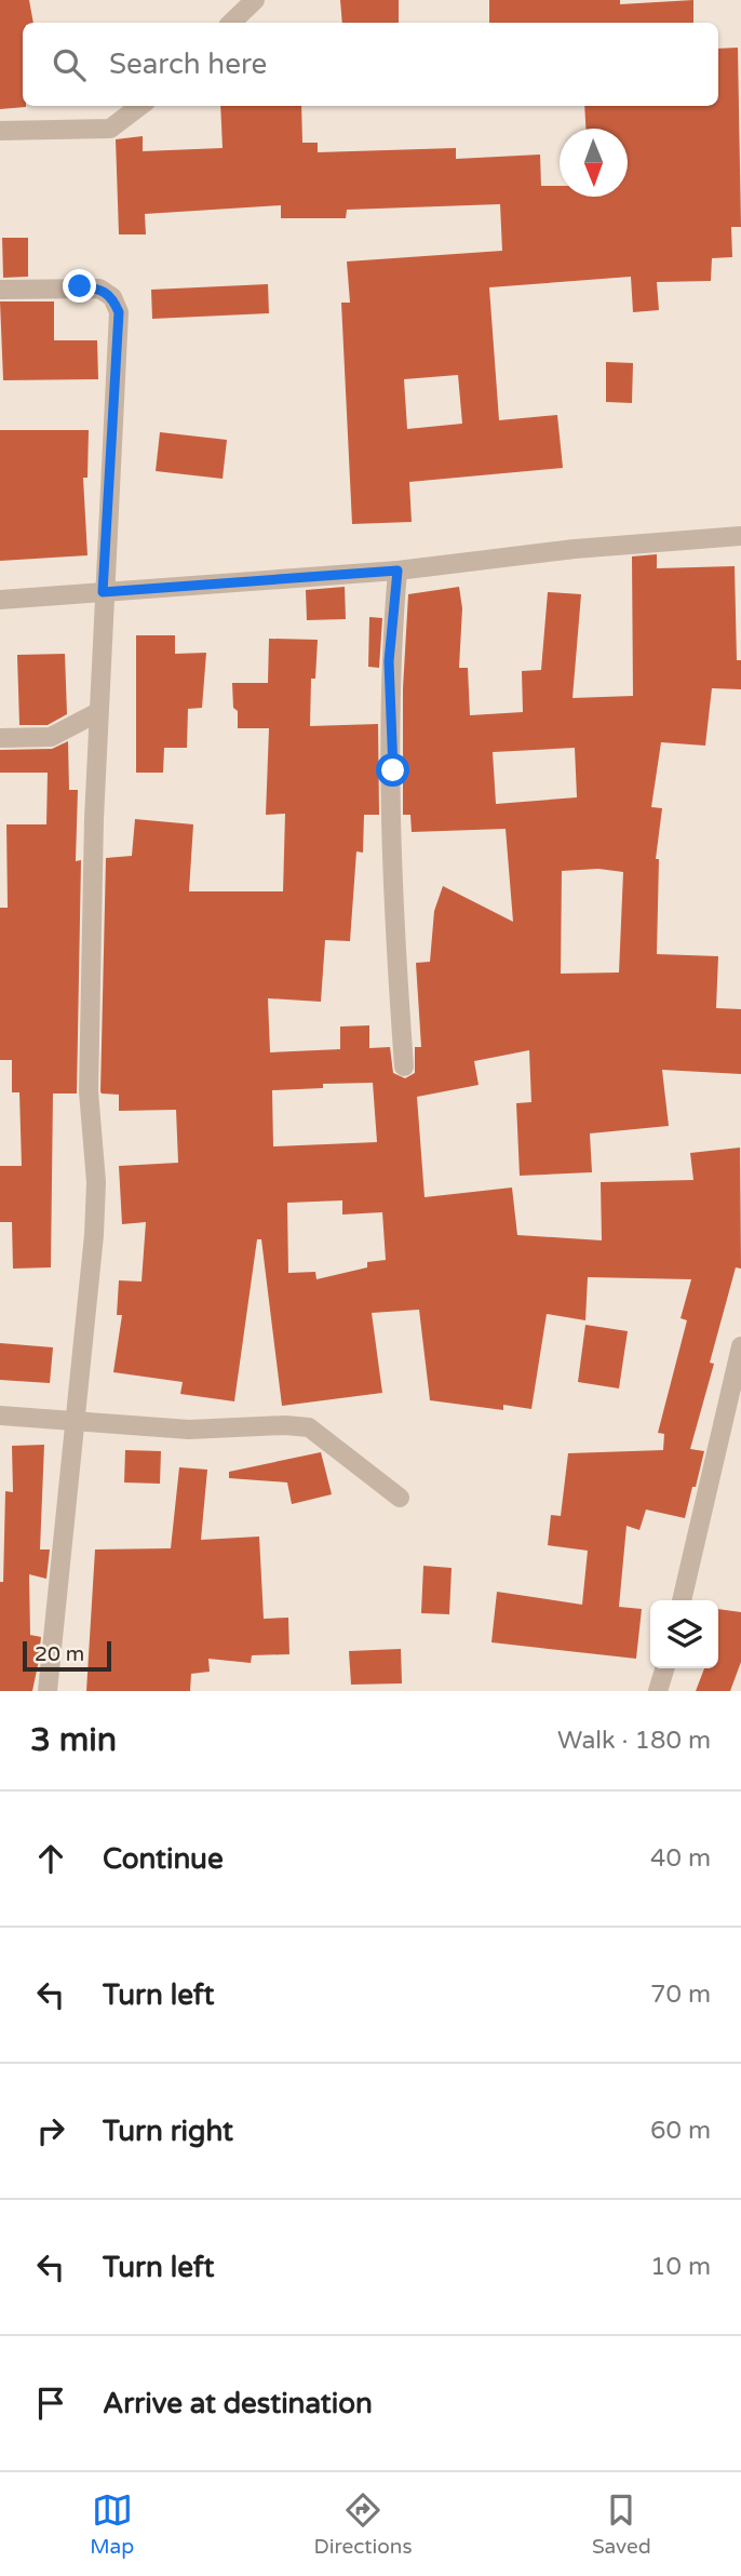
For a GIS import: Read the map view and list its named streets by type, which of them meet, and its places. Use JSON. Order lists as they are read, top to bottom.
{
  "scale_bar": "20 m",
  "north": "bottom",
  "page": {
    "search": "Search here",
    "scale": "20 m",
    "heading": ["3 min", "Walk · 180 m"],
    "list": [
      ["Continue", "40 m"],
      ["Turn left", "70 m"],
      ["Turn right", "60 m"],
      ["Turn left", "10 m"],
      "Arrive at destination"
    ],
    "nav": ["Map", "Directions", "Saved"]
  }
}
